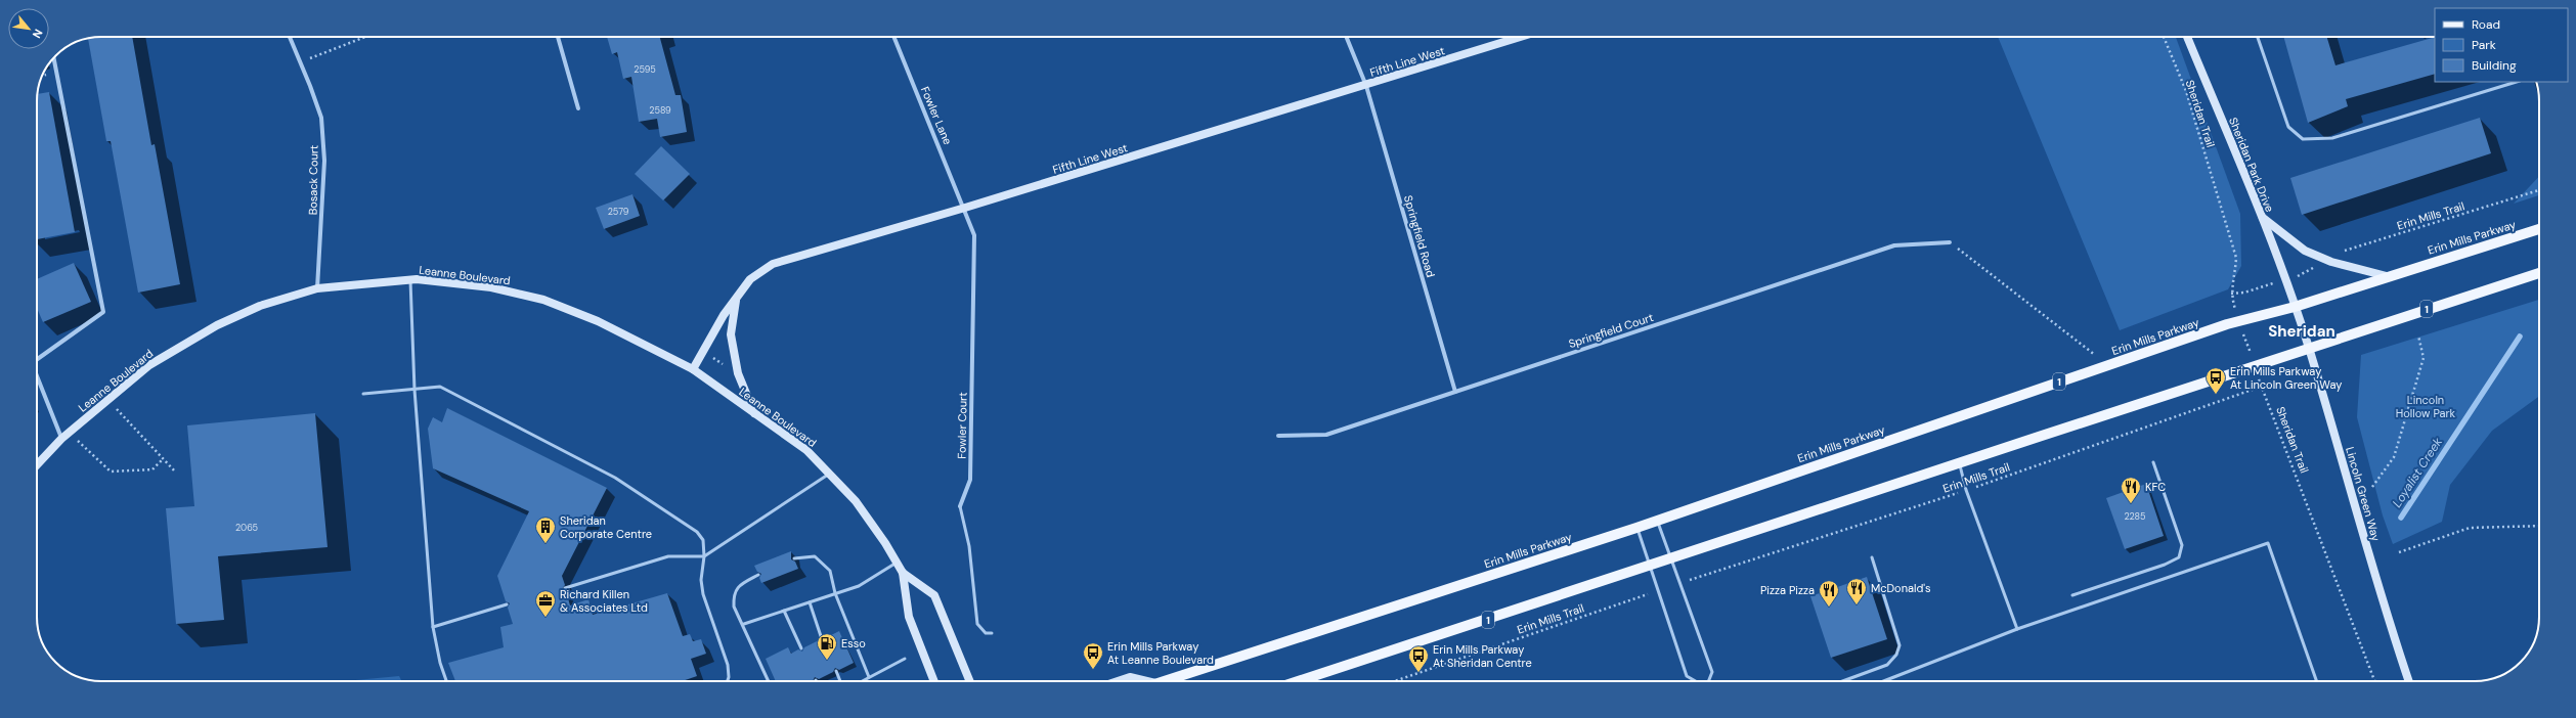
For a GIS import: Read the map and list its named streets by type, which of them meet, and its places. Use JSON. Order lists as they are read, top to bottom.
{
  "streets": {
    "main road": ["Erin Mills Parkway", "1"],
    "street": [
      "Fifth Line West",
      "Fowler Lane",
      "Sheridan Park Drive",
      "Bosack Court",
      "Springfield Road",
      "Leanne Boulevard",
      "Springfield Court",
      "Fowler Court",
      "Lincoln Green Way"
    ],
    "path": ["Sheridan Trail", "Erin Mills Trail"]
  },
  "crossings": [
    ["Fifth Line West", "Fowler Lane"],
    ["Fifth Line West", "Springfield Road"],
    ["Fifth Line West", "Leanne Boulevard"],
    ["Fifth Line West", "Fowler Court"],
    ["Sheridan Trail", "Erin Mills Trail"],
    ["Sheridan Trail", "Erin Mills Parkway"],
    ["Sheridan Trail", "1"],
    ["Fowler Lane", "Fowler Court"],
    ["Sheridan Park Drive", "Erin Mills Parkway"],
    ["Sheridan Park Drive", "Lincoln Green Way"],
    ["Bosack Court", "Leanne Boulevard"],
    ["Springfield Road", "Springfield Court"],
    ["Erin Mills Parkway", "Lincoln Green Way"],
    ["1", "Lincoln Green Way"]
  ],
  "districts": ["Sheridan"],
  "water": ["Loyalist Creek"],
  "parks": ["Lincoln Hollow Park"],
  "places": {
    "bus stop": ["Erin Mills Parkway At Lincoln Green Way", "Erin Mills Parkway At Leanne Boulevard", "Erin Mills Parkway At Sheridan Centre"],
    "restaurant": ["KFC", "McDonald's", "Pizza Pizza"],
    "building": ["Sheridan Corporate Centre"],
    "office": ["Richard Killen & Associates Ltd"],
    "fuel station": ["Esso"]
  },
  "house_numbers": [
    "2595",
    "2589",
    "2579",
    "2285",
    "2065"
  ],
  "legend": ["Road", "Park", "Building"],
  "north": "bottom right"
}
